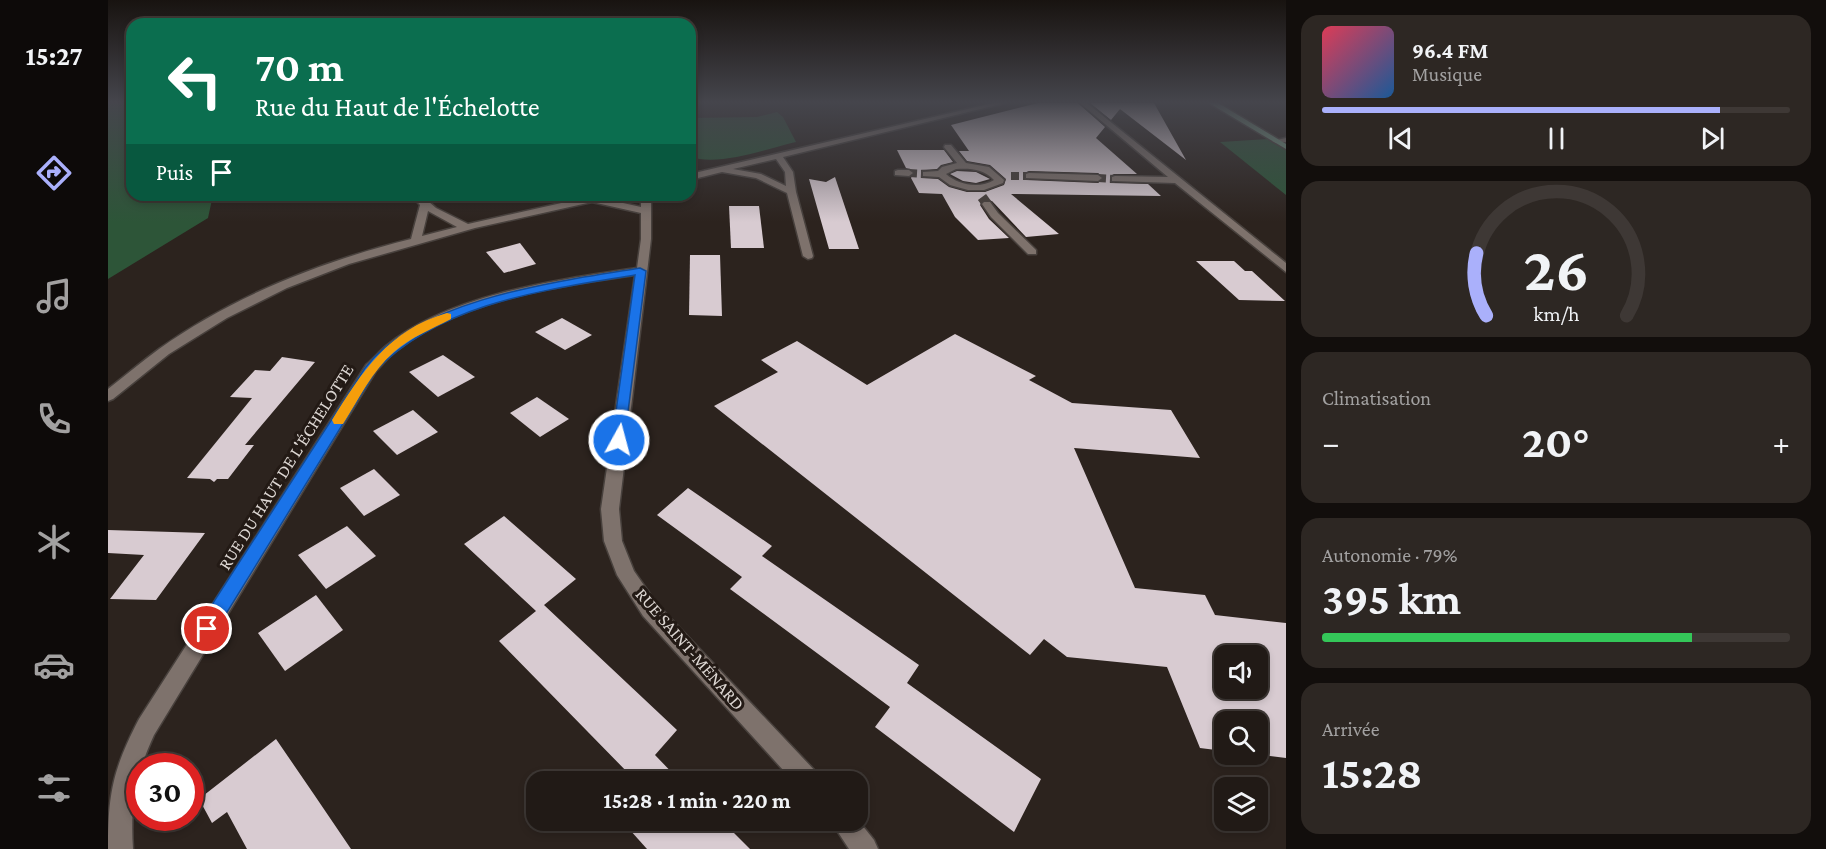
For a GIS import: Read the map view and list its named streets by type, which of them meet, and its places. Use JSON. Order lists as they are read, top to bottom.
{
  "streets": {
    "street": ["RUE DU HAUT DE L'ÉCHELOTTE", "RUE SAINT-MÉNARD"]
  },
  "crossings": [
    ["RUE DU HAUT DE L'ÉCHELOTTE", "RUE SAINT-MÉNARD"]
  ],
  "page": {
    "tabs": "15:27",
    "turn": ["70 m", "Rue du Haut de l'Échelotte"],
    "song": ["96.4 FM", "Musique"],
    "then": "Puis",
    "tile": [
      "Climatisation",
      ["Autonomie · 79%", "395 km"],
      ["Arrivée", "15:28"]
    ],
    "heat": ["−", "20°", "+"],
    "limit": "30",
    "trip": "15:28 · 1 min · 220 m",
    "gauge": ["26", "km/h"]
  }
}
